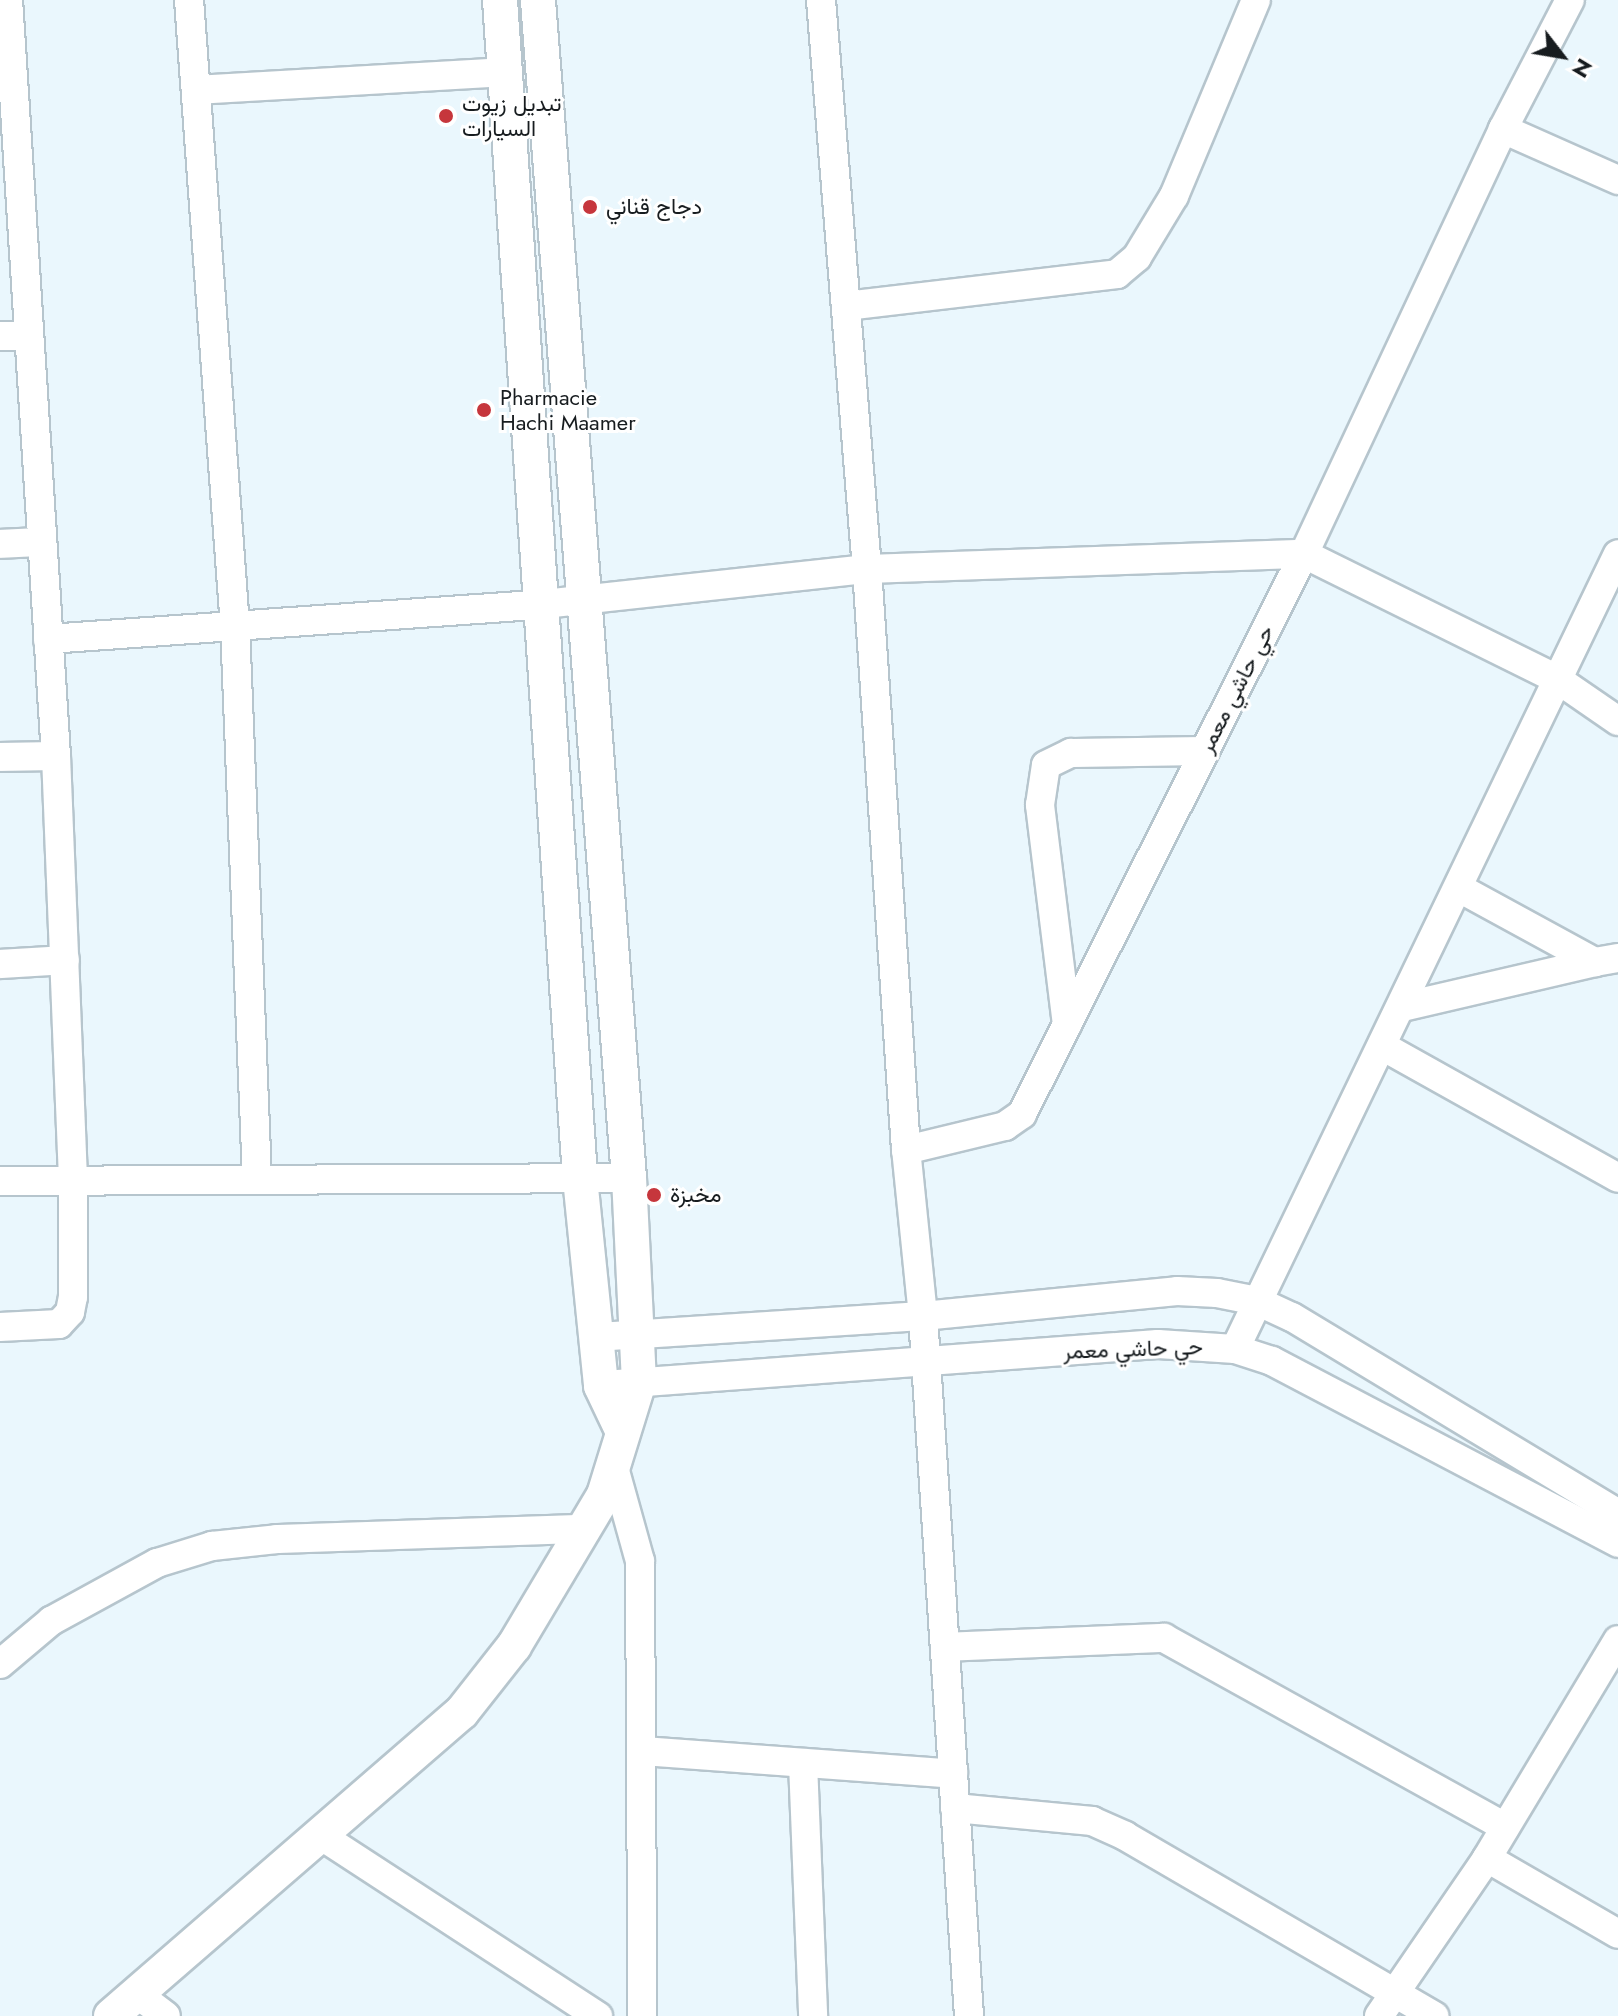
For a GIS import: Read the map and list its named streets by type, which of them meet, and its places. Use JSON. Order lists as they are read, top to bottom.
{
  "streets": {
    "street": ["حي حاشي معمر"]
  },
  "places": [
    "تبديل زيوت السيارات",
    "دجاج قناني",
    "Pharmacie Hachi Maamer",
    "مخبزة"
  ],
  "north": "bottom right"
}
